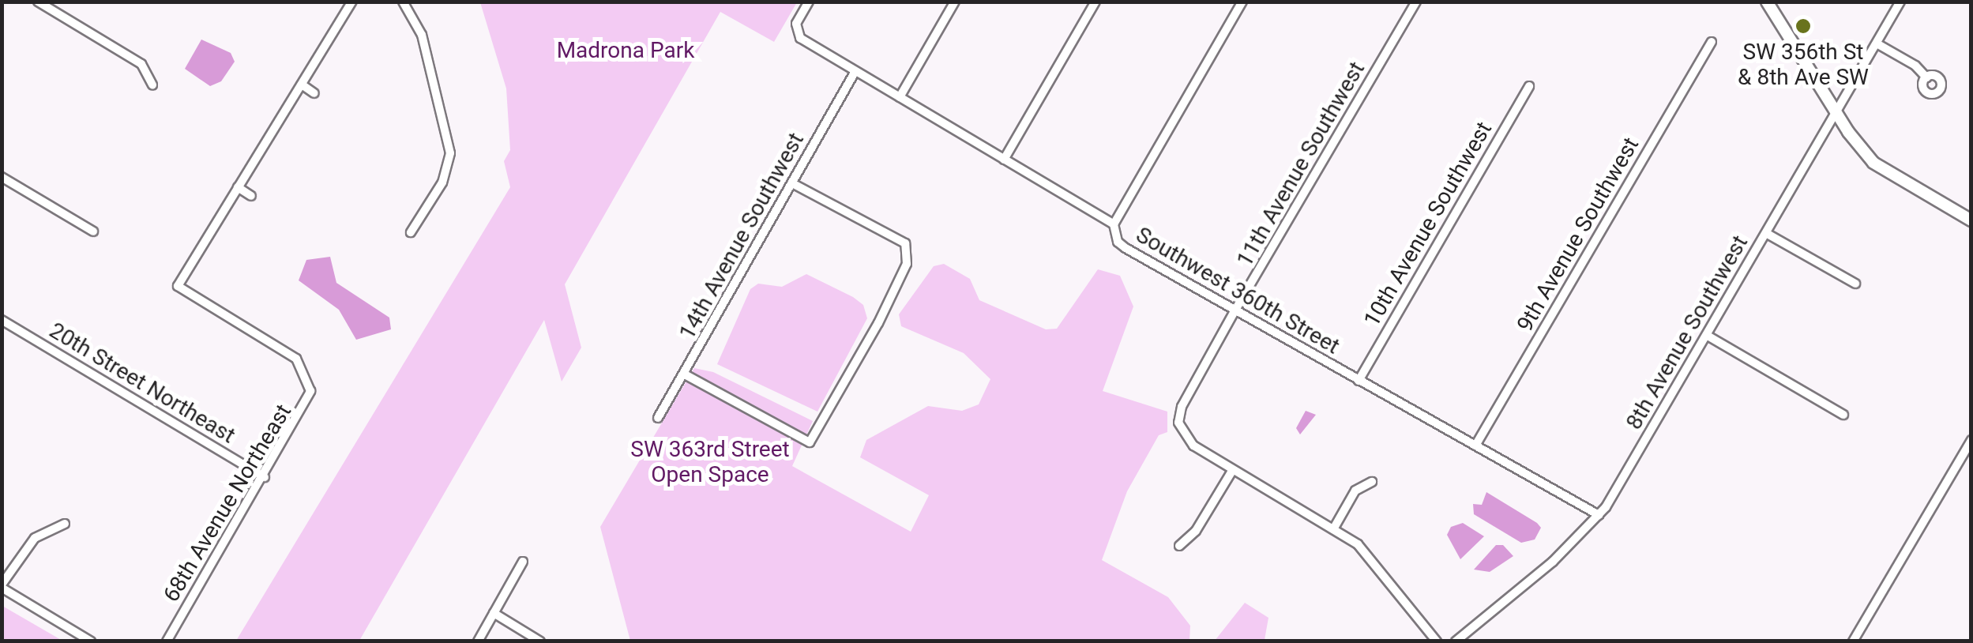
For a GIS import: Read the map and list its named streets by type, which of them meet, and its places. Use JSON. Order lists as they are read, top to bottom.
{
  "streets": {
    "street": [
      "11th Avenue Southwest",
      "10th Avenue Southwest",
      "9th Avenue Southwest",
      "14th Avenue Southwest",
      "Southwest 360th Street",
      "8th Avenue Southwest",
      "20th Street Northeast",
      "68th Avenue Northeast"
    ]
  },
  "crossings": [
    ["11th Avenue Southwest", "Southwest 360th Street"],
    ["10th Avenue Southwest", "Southwest 360th Street"],
    ["9th Avenue Southwest", "Southwest 360th Street"],
    ["14th Avenue Southwest", "Southwest 360th Street"],
    ["Southwest 360th Street", "8th Avenue Southwest"],
    ["20th Street Northeast", "68th Avenue Northeast"]
  ],
  "parks": ["Madrona Park", "SW 363rd Street Open Space"],
  "places": ["SW 356th St & 8th Ave SW"]
}
